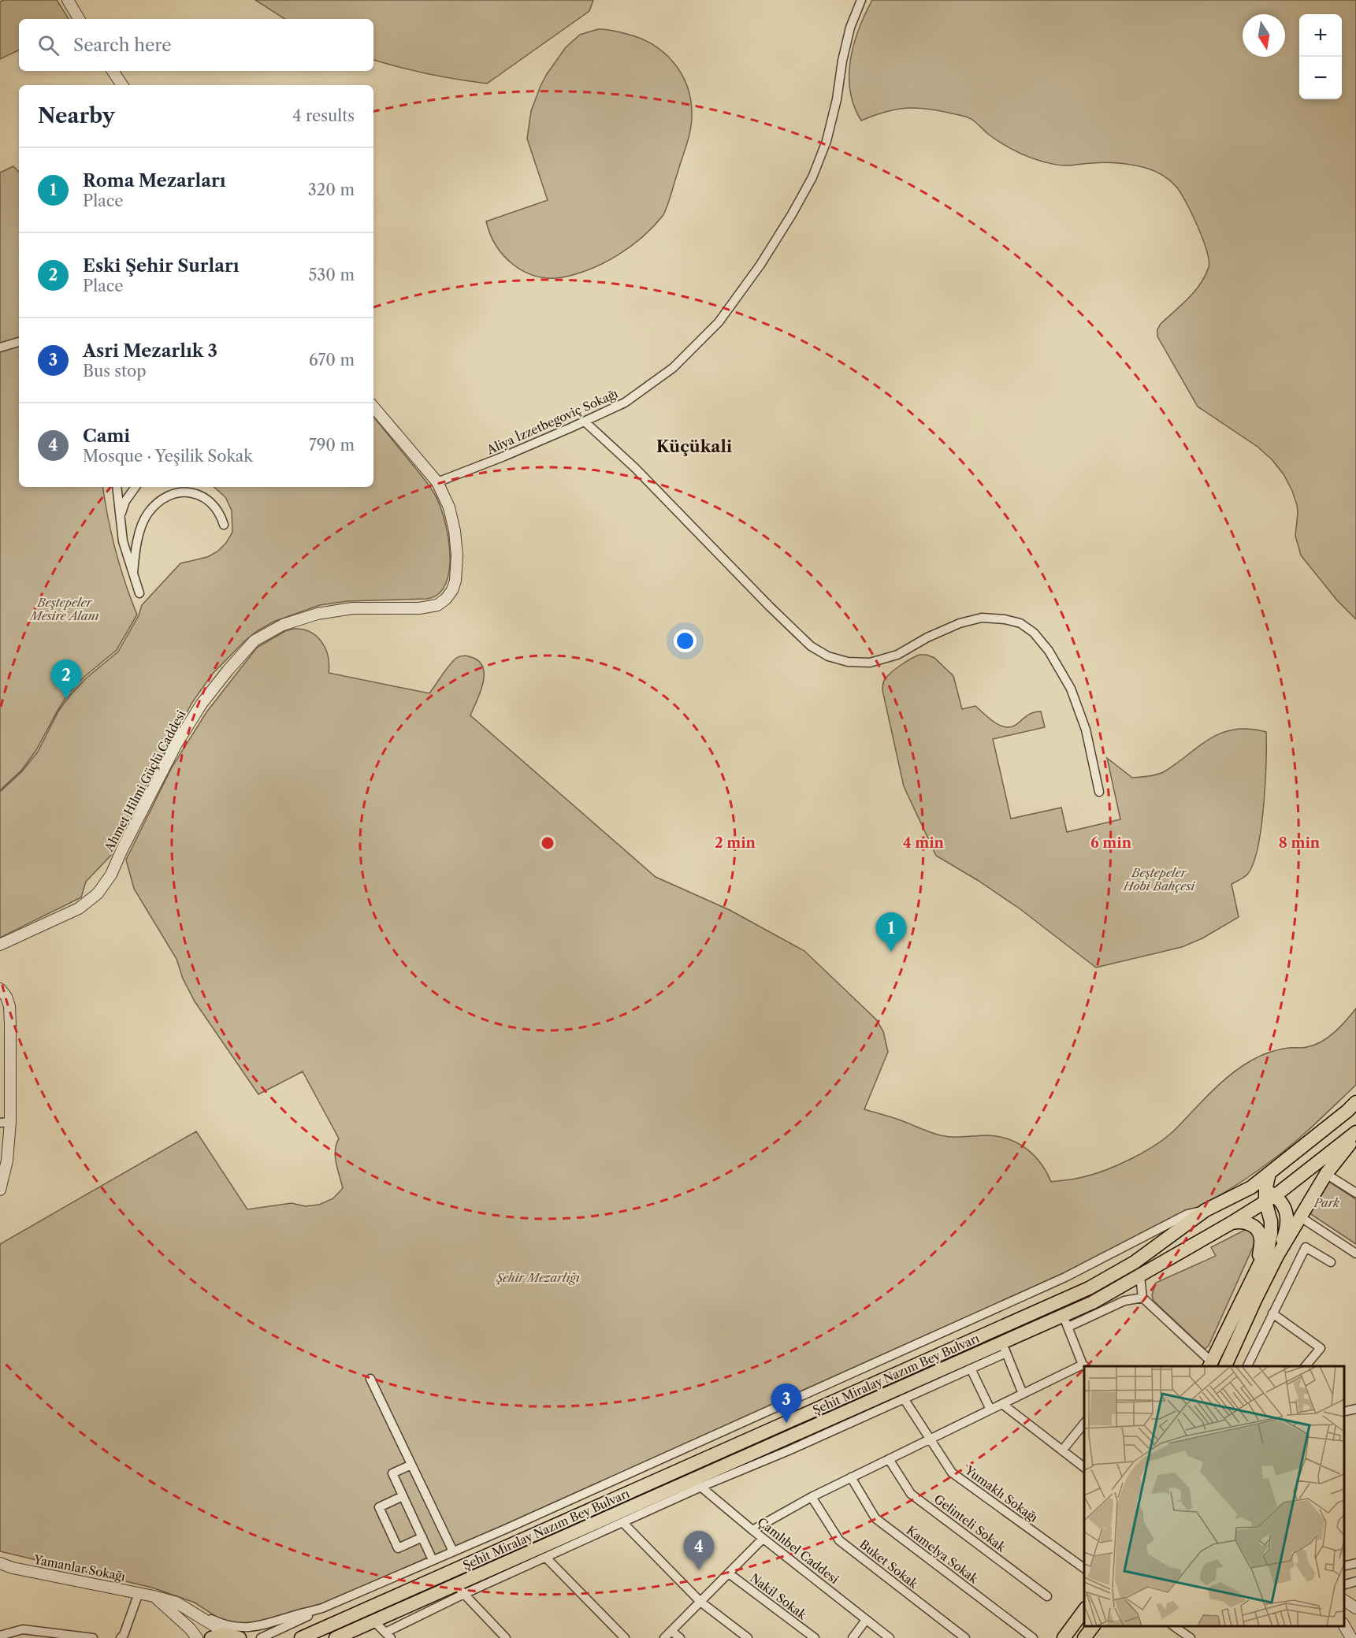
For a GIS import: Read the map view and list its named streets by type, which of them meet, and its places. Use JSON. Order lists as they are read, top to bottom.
{
  "streets": {
    "main road": ["Şehit Miralay Nazım Bey Bulvarı"],
    "street": [
      "Aliya İzzetbegoviç Sokağı",
      "Ahmet Hilmi Güçlü Caddesi",
      "Yumaklı Sokağı",
      "Gelinteli Sokak",
      "Çamlıbel Caddesi",
      "Kamelya Sokak",
      "Buket Sokak",
      "Yamanlar Sokağı",
      "Nakil Sokak"
    ]
  },
  "crossings": [
    ["Aliya İzzetbegoviç Sokağı", "Ahmet Hilmi Güçlü Caddesi"],
    ["Şehit Miralay Nazım Bey Bulvarı", "Çamlıbel Caddesi"]
  ],
  "districts": ["Küçükali"],
  "parks": [
    "Beştepeler Mesire Alanı",
    "Beştepeler Hobi Bahçesi",
    "Park",
    "Şehir Mezarlığı"
  ],
  "north": "bottom",
  "page": {
    "map_buttons": ["+", "−"],
    "search": "Search here",
    "heading": ["Nearby", "4 results"],
    "list": [
      {
        "mark": "1",
        "name": "Roma Mezarları",
        "note": "Place",
        "value": "320 m"
      },
      {
        "mark": "2",
        "name": "Eski Şehir Surları",
        "note": "Place",
        "value": "530 m"
      },
      {
        "mark": "3",
        "name": "Asri Mezarlık 3",
        "note": "Bus stop",
        "value": "670 m"
      },
      {
        "mark": "4",
        "name": "Cami",
        "note": "Mosque · Yeşilik Sokak",
        "value": "790 m"
      }
    ],
    "pins": [
      "2",
      "1",
      "3",
      "4"
    ]
  },
  "rings": [
    "2 min",
    "4 min",
    "6 min",
    "8 min"
  ]
}
